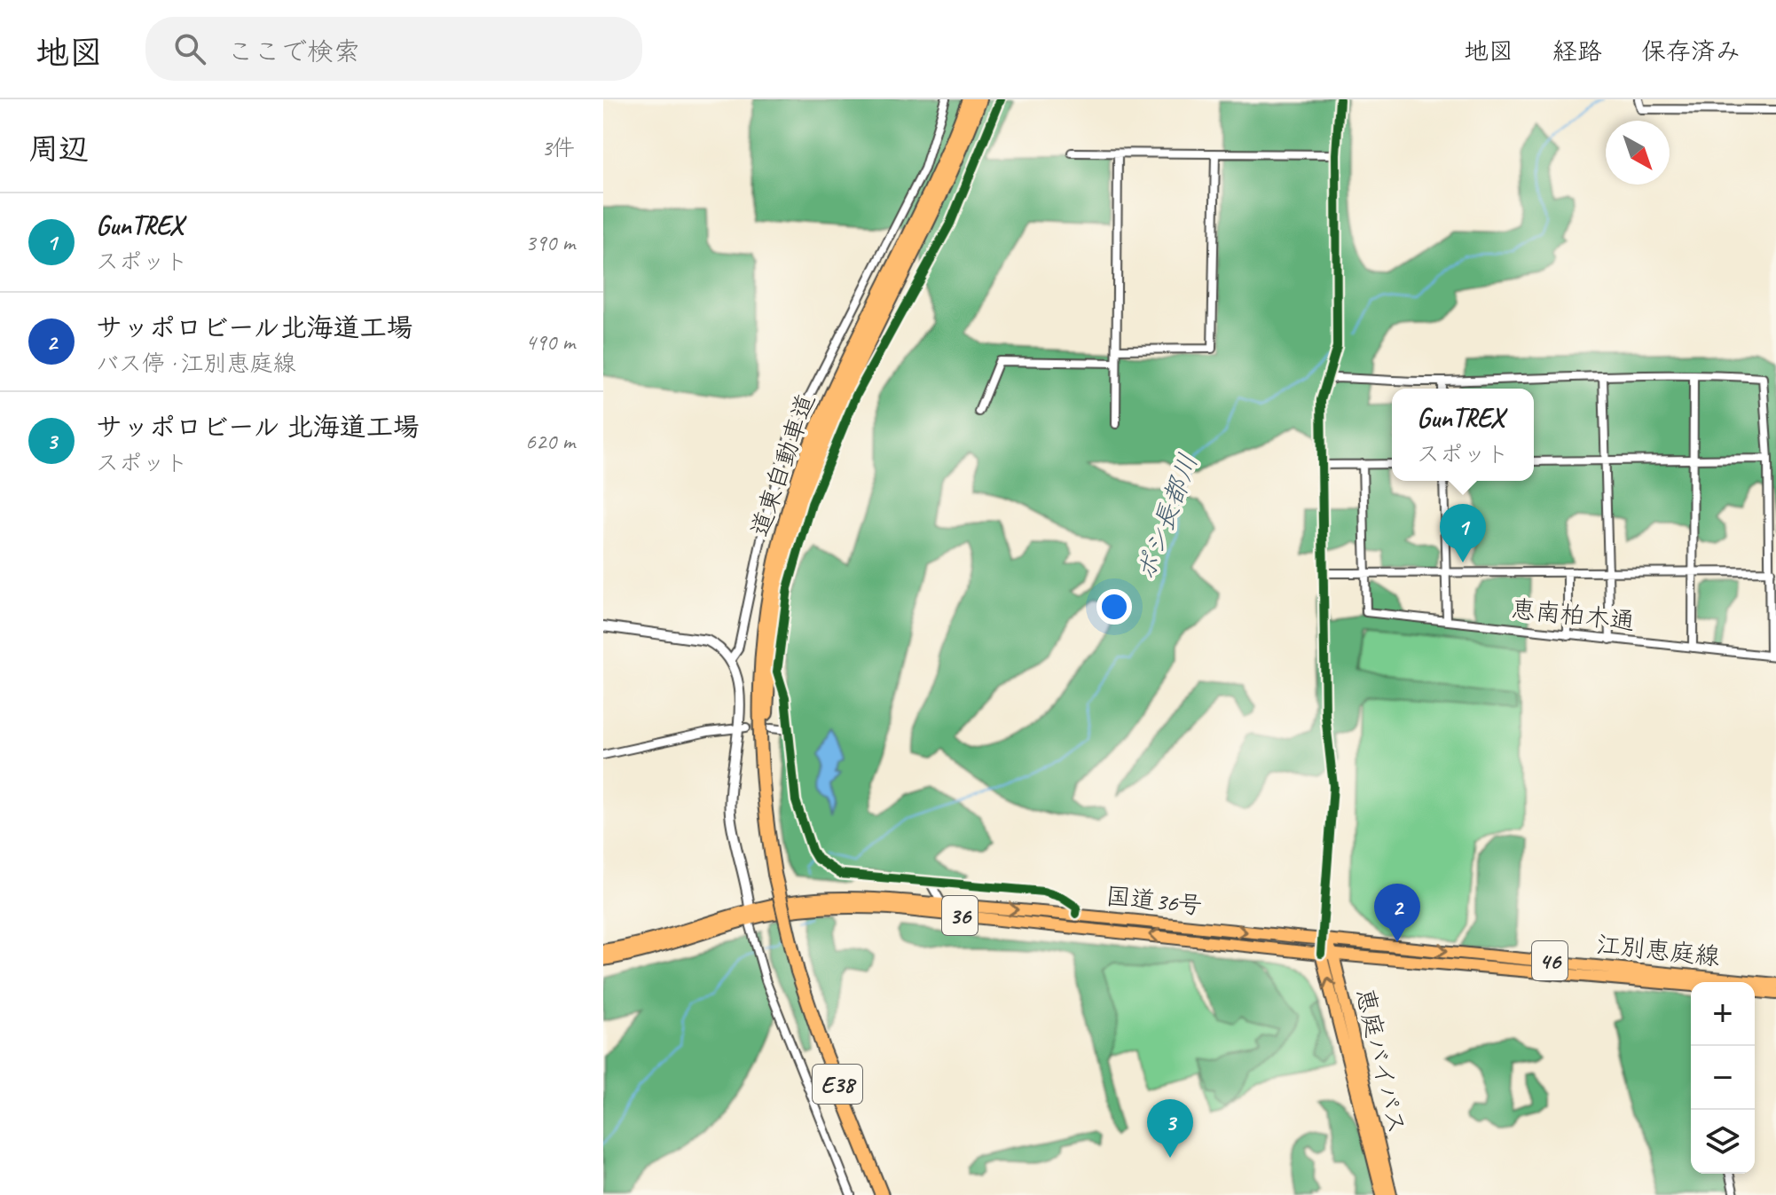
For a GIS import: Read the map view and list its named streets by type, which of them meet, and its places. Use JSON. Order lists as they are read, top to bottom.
{
  "streets": {
    "highway": ["道東自動車道", "E38"],
    "main road": [
      "国道36号",
      "36",
      "江別恵庭線",
      "46",
      "恵庭バイパス"
    ],
    "street": ["恵南柏木通"]
  },
  "crossings": [
    ["国道36号", "江別恵庭線"],
    ["国道36号", "恵庭バイパス"],
    ["江別恵庭線", "恵庭バイパス"]
  ],
  "water": ["ポシ長都川"],
  "north": "bottom right",
  "page": {
    "header": "地図",
    "search": "ここで検索",
    "nav": ["地図", "経路", "保存済み"],
    "heading": ["周辺", "3件"],
    "list": [
      {
        "mark": "1",
        "name": "GunTREX",
        "note": "スポット",
        "value": "390 m"
      },
      {
        "mark": "2",
        "name": "サッポロビール北海道工場",
        "note": "バス停 · 江別恵庭線",
        "value": "490 m"
      },
      {
        "mark": "3",
        "name": "サッポロビール 北海道工場",
        "note": "スポット",
        "value": "620 m"
      }
    ],
    "popup": ["GunTREX", "スポット"],
    "pins": ["1", "2", "3"],
    "map_buttons": ["+", "−"]
  }
}
